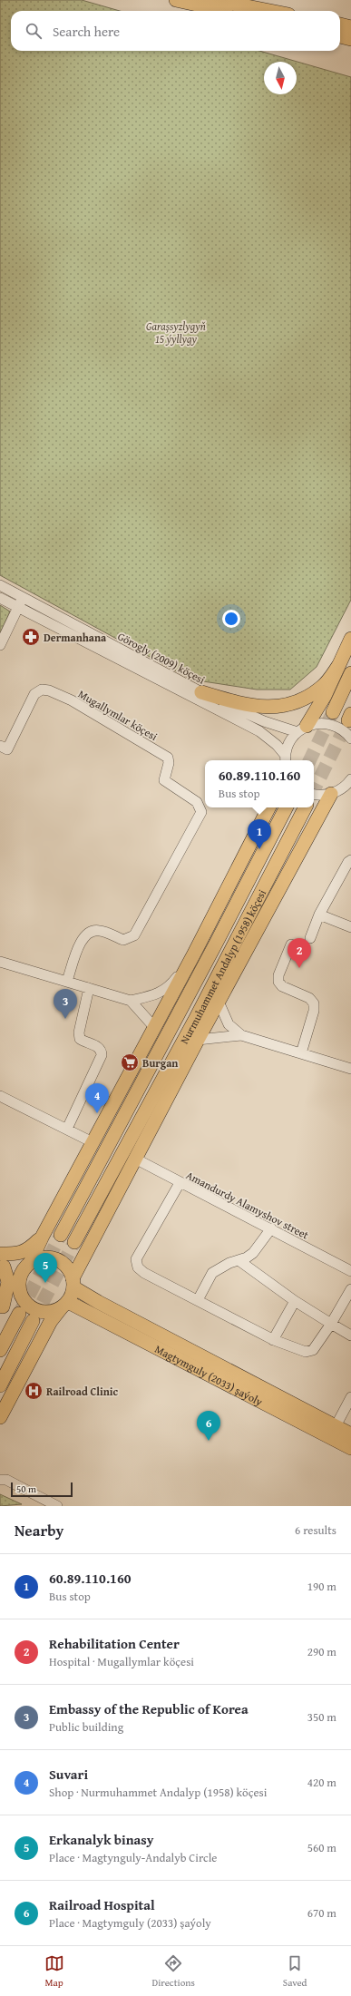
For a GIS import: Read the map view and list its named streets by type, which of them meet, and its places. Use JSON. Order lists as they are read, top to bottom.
{
  "streets": {
    "main road": ["Nurmuhammet Andalyp (1958) köçesi", "Magtymguly (2033) şaýoly"],
    "street": ["Görogly (2009) köçesi", "Mugallymlar köçesi", "Amandurdy Alamyshov street"]
  },
  "parks": ["Garaşsyzlygyň 15 ýyllygy"],
  "places": {
    "pharmacy": ["Dermanhana"],
    "supermarket": ["Burgan"],
    "hospital": ["Railroad Clinic"]
  },
  "scale_bar": "50 m",
  "north": "bottom",
  "page": {
    "search": "Search here",
    "popup": ["60.89.110.160", "Bus stop"],
    "pins": [
      "1",
      "2",
      "3",
      "4",
      "5",
      "6"
    ],
    "scale": "50 m",
    "heading": ["Nearby", "6 results"],
    "list": [
      {
        "mark": "1",
        "name": "60.89.110.160",
        "note": "Bus stop",
        "value": "190 m"
      },
      {
        "mark": "2",
        "name": "Rehabilitation Center",
        "note": "Hospital · Mugallymlar köçesi",
        "value": "290 m"
      },
      {
        "mark": "3",
        "name": "Embassy of the Republic of Korea",
        "note": "Public building",
        "value": "350 m"
      },
      {
        "mark": "4",
        "name": "Suvari",
        "note": "Shop · Nurmuhammet Andalyp (1958) köçesi",
        "value": "420 m"
      },
      {
        "mark": "5",
        "name": "Erkanalyk binasy",
        "note": "Place · Magtynguly-Andalyb Circle",
        "value": "560 m"
      },
      {
        "mark": "6",
        "name": "Railroad Hospital",
        "note": "Place · Magtymguly (2033) şaýoly",
        "value": "670 m"
      }
    ],
    "nav": ["Map", "Directions", "Saved"]
  }
}
